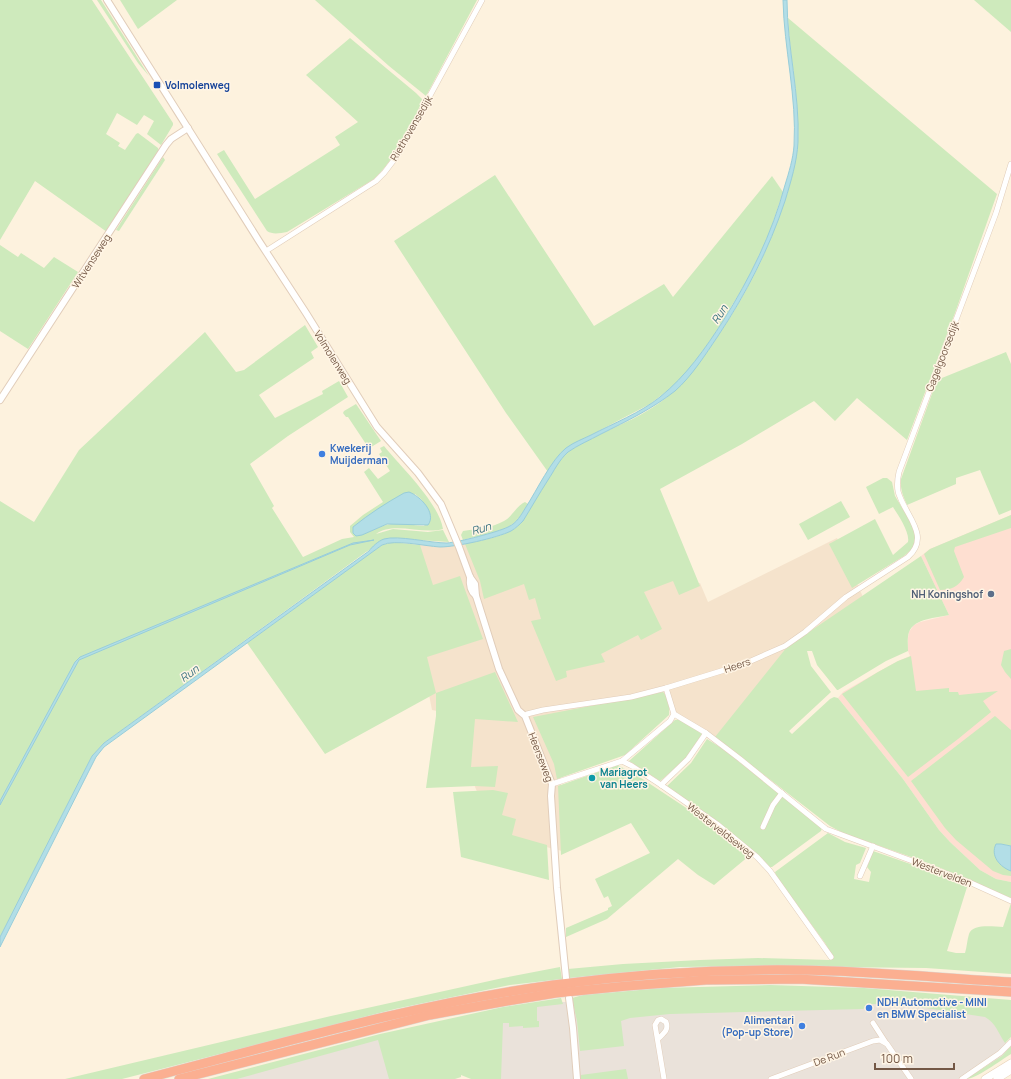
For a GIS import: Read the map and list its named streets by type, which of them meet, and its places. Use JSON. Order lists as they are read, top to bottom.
{
  "streets": {
    "street": [
      "Riethovensedijk",
      "Witvenseweg",
      "Gagelgoorsedijk",
      "Volmolenweg",
      "Heers",
      "Heerseweg",
      "Westerveldseweg",
      "Westervelden",
      "De Run"
    ]
  },
  "crossings": [
    ["Riethovensedijk", "Volmolenweg"],
    ["Witvenseweg", "Volmolenweg"],
    ["Gagelgoorsedijk", "Heers"],
    ["Volmolenweg", "Heerseweg"],
    ["Heers", "Heerseweg"]
  ],
  "water": ["Run"],
  "places": {
    "transit": ["Volmolenweg"],
    "other": [
      "Kwekerij Muijderman",
      "NH Koningshof",
      "Mariagrot van Heers",
      "NDH Automotive - MINI en BMW Specialist",
      "Alimentari (Pop-up Store)"
    ]
  },
  "scale_bar": "100 m"
}
